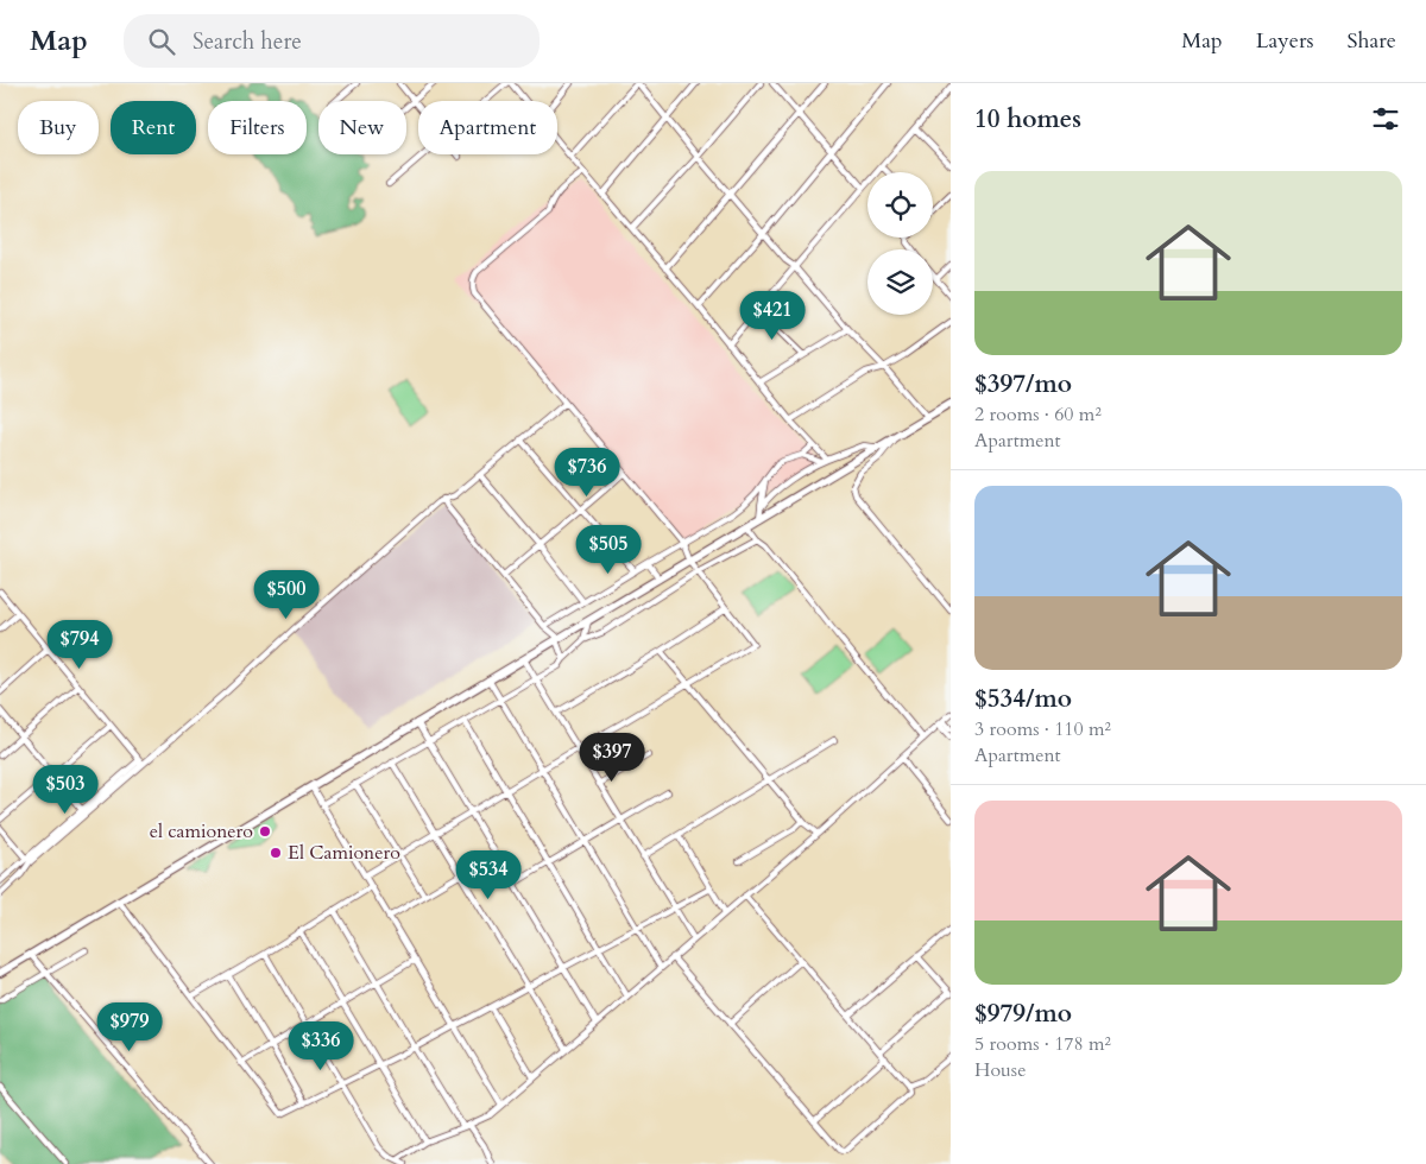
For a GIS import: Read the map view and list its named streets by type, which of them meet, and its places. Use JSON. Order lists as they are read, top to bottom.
{
  "places": ["el camionero", "El Camionero"],
  "page": {
    "header": "Map",
    "search": "Search here",
    "nav": ["Map", "Layers", "Share"],
    "heading": "10 homes",
    "chip": [
      "Buy",
      "Rent",
      "Filters",
      "New",
      "Apartment"
    ],
    "list": [
      {
        "name": "$397/mo",
        "note": "2 rooms · 60 m² · Apartment"
      },
      {
        "name": "$534/mo",
        "note": "3 rooms · 110 m² · Apartment"
      },
      {
        "name": "$979/mo",
        "note": "5 rooms · 178 m² · House"
      }
    ],
    "price": [
      "$421",
      "$736",
      "$505",
      "$500",
      "$794",
      "$397",
      "$503",
      "$534",
      "$979",
      "$336"
    ]
  }
}
